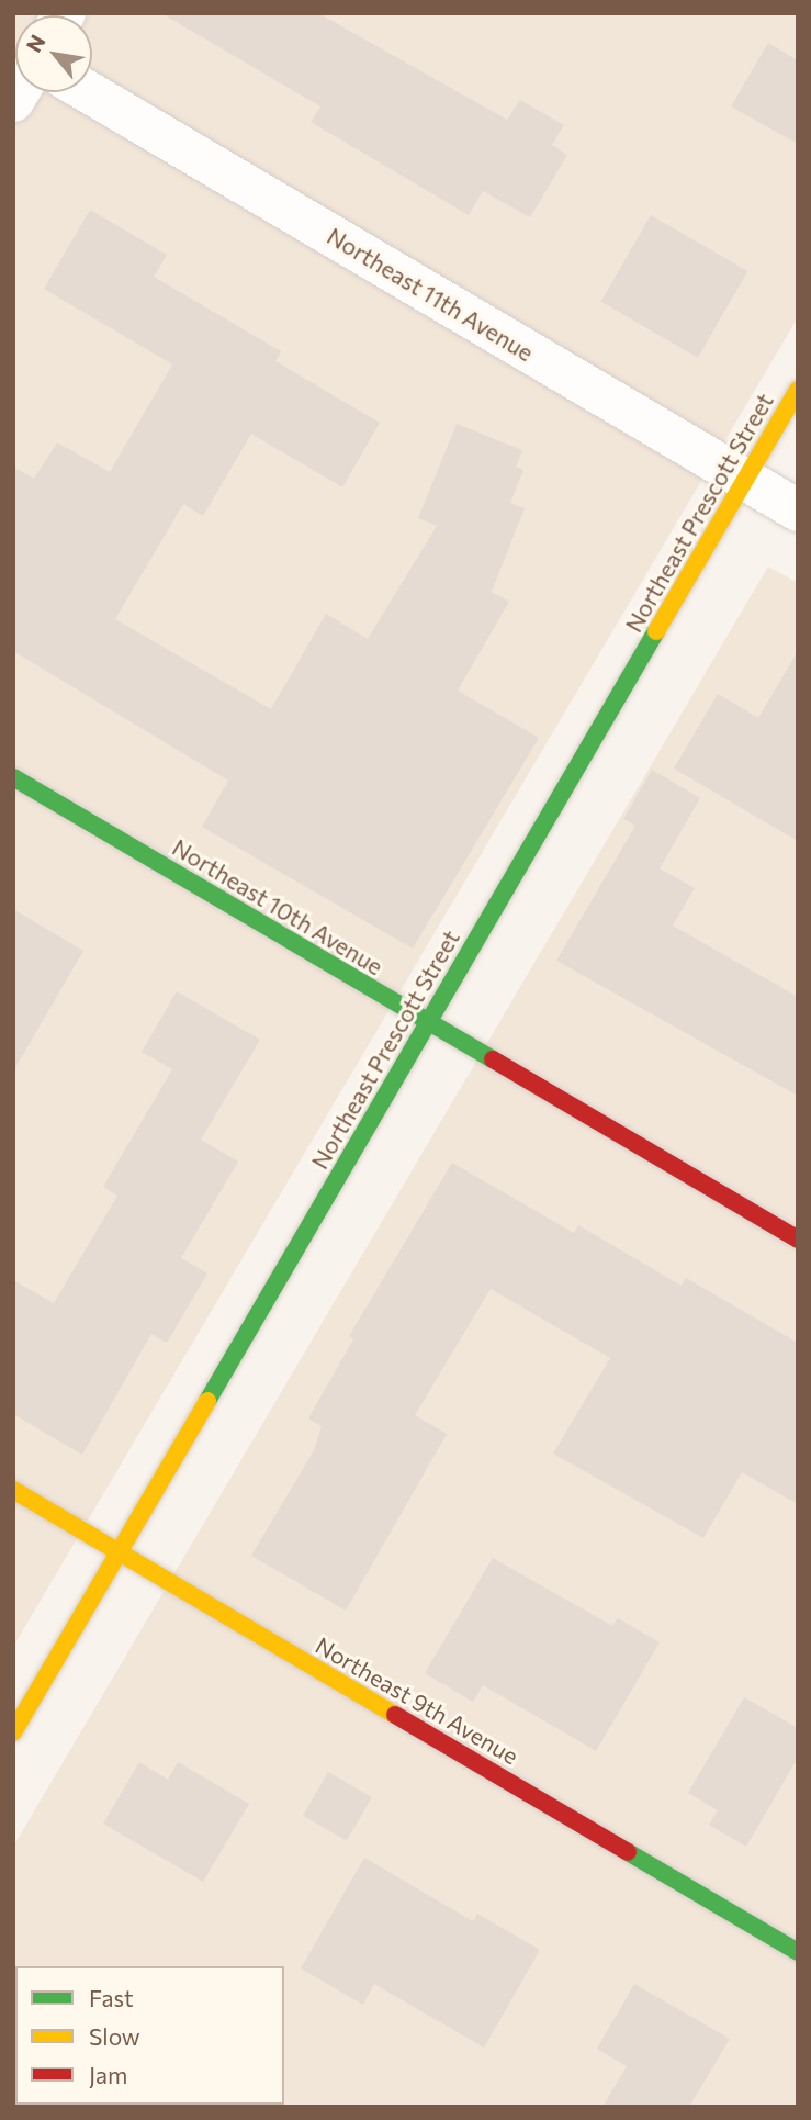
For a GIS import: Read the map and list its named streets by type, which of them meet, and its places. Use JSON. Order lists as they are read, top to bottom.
{
  "streets": {
    "street": [
      "Northeast 11th Avenue",
      "Northeast Prescott Street",
      "Northeast 10th Avenue",
      "Northeast 9th Avenue"
    ]
  },
  "crossings": [
    ["Northeast 11th Avenue", "Northeast Prescott Street"],
    ["Northeast Prescott Street", "Northeast 10th Avenue"],
    ["Northeast Prescott Street", "Northeast 9th Avenue"]
  ],
  "legend": ["Fast", "Slow", "Jam"],
  "north": "top left"
}
